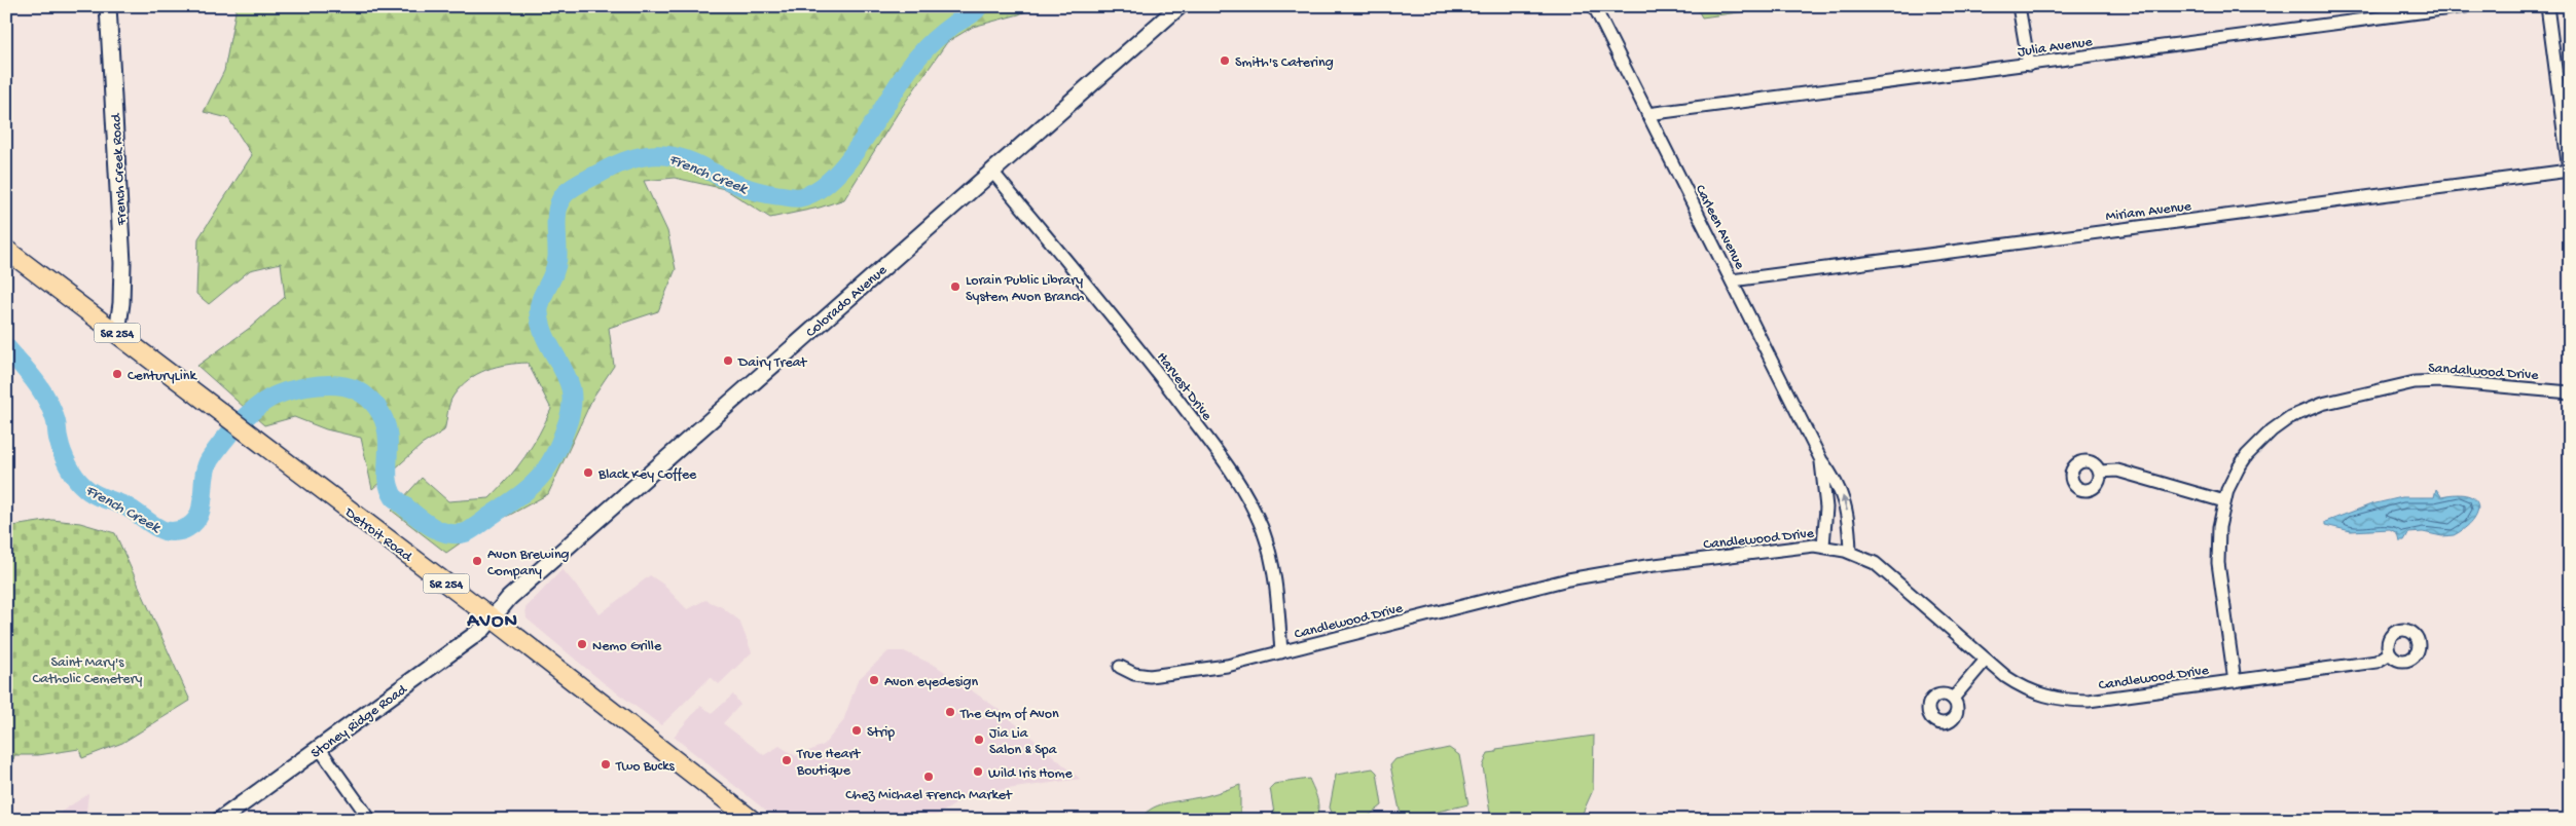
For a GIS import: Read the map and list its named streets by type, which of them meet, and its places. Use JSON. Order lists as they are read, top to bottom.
{
  "streets": {
    "main road": [
      "French Creek Road",
      "Colorado Avenue",
      "SR 254",
      "Detroit Road",
      "Stoney Ridge Road"
    ],
    "street": [
      "Julia Avenue",
      "Miriam Avenue",
      "Carleen Avenue",
      "Sandalwood Drive",
      "Harvest Drive",
      "Candlewood Drive"
    ]
  },
  "crossings": [
    ["Julia Avenue", "Carleen Avenue"],
    ["French Creek Road", "Detroit Road"],
    ["Miriam Avenue", "Carleen Avenue"],
    ["Carleen Avenue", "Candlewood Drive"],
    ["Colorado Avenue", "Harvest Drive"],
    ["Colorado Avenue", "Detroit Road"],
    ["Colorado Avenue", "Stoney Ridge Road"],
    ["Sandalwood Drive", "Candlewood Drive"],
    ["Harvest Drive", "Candlewood Drive"],
    ["Detroit Road", "Stoney Ridge Road"]
  ],
  "districts": ["AVON"],
  "water": ["French Creek"],
  "parks": ["Saint Mary's Catholic Cemetery"],
  "places": [
    "Smith's Catering",
    "Lorain Public Library System Avon Branch",
    "Dairy Treat",
    "CenturyLink",
    "Black Key Coffee",
    "Avon Brewing Company",
    "Nemo Grille",
    "Avon eyedesign",
    "The Gym of Avon",
    "Strip",
    "Jia Lia Salon & Spa",
    "True Heart Boutique",
    "Two Bucks",
    "Wild Iris Home",
    "Chez Michael French Market"
  ]
}
